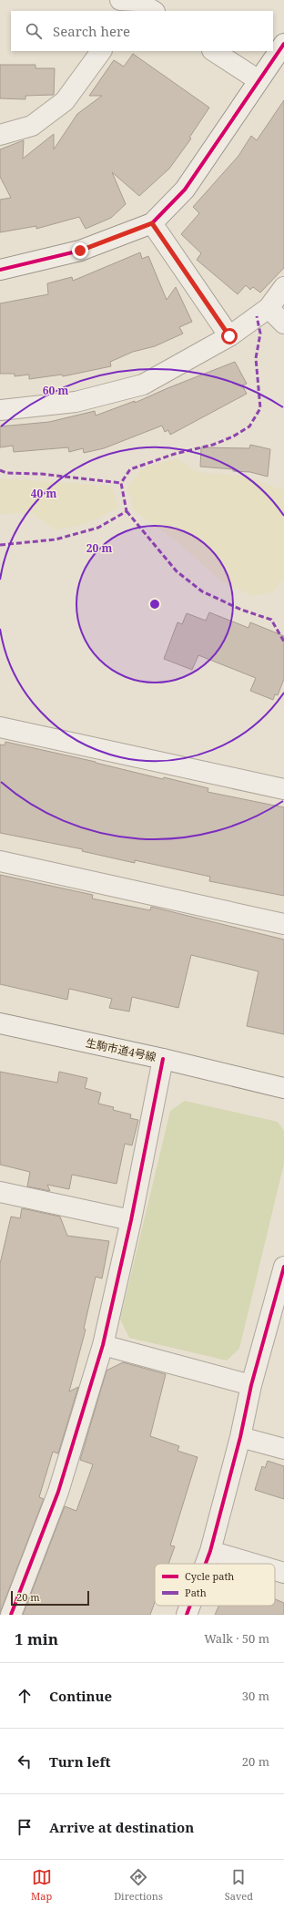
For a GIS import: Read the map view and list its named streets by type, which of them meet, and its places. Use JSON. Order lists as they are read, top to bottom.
{
  "streets": {
    "street": ["生駒市道4号線"]
  },
  "legend": ["Cycle path", "Path"],
  "scale_bar": "20 m",
  "page": {
    "search": "Search here",
    "scale": "20 m",
    "heading": ["1 min", "Walk · 50 m"],
    "list": [
      ["Continue", "30 m"],
      ["Turn left", "20 m"],
      "Arrive at destination"
    ],
    "nav": ["Map", "Directions", "Saved"]
  },
  "rings": ["60 m", "40 m", "20 m"]
}
